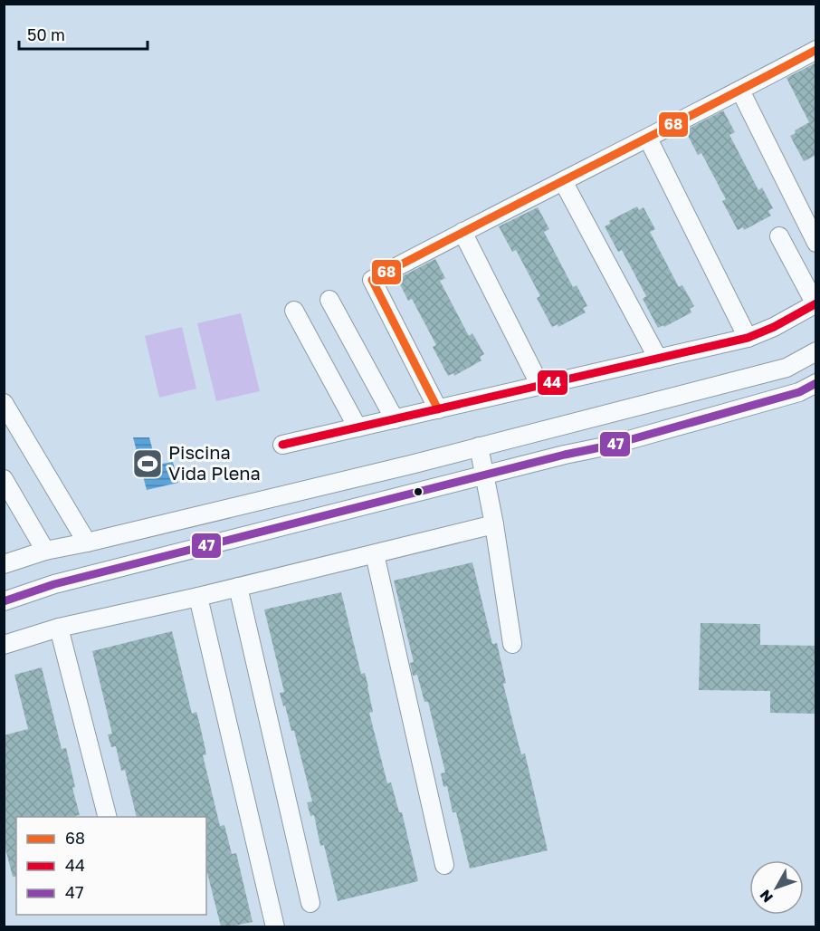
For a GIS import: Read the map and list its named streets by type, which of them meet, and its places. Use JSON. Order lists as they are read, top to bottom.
{
  "places": {
    "sports": ["Piscina Vida Plena"]
  },
  "lines": ["transit line 68", "transit line 44", "transit line 47"],
  "legend": ["68", "44", "47"],
  "scale_bar": "50 m",
  "north": "bottom left"
}
